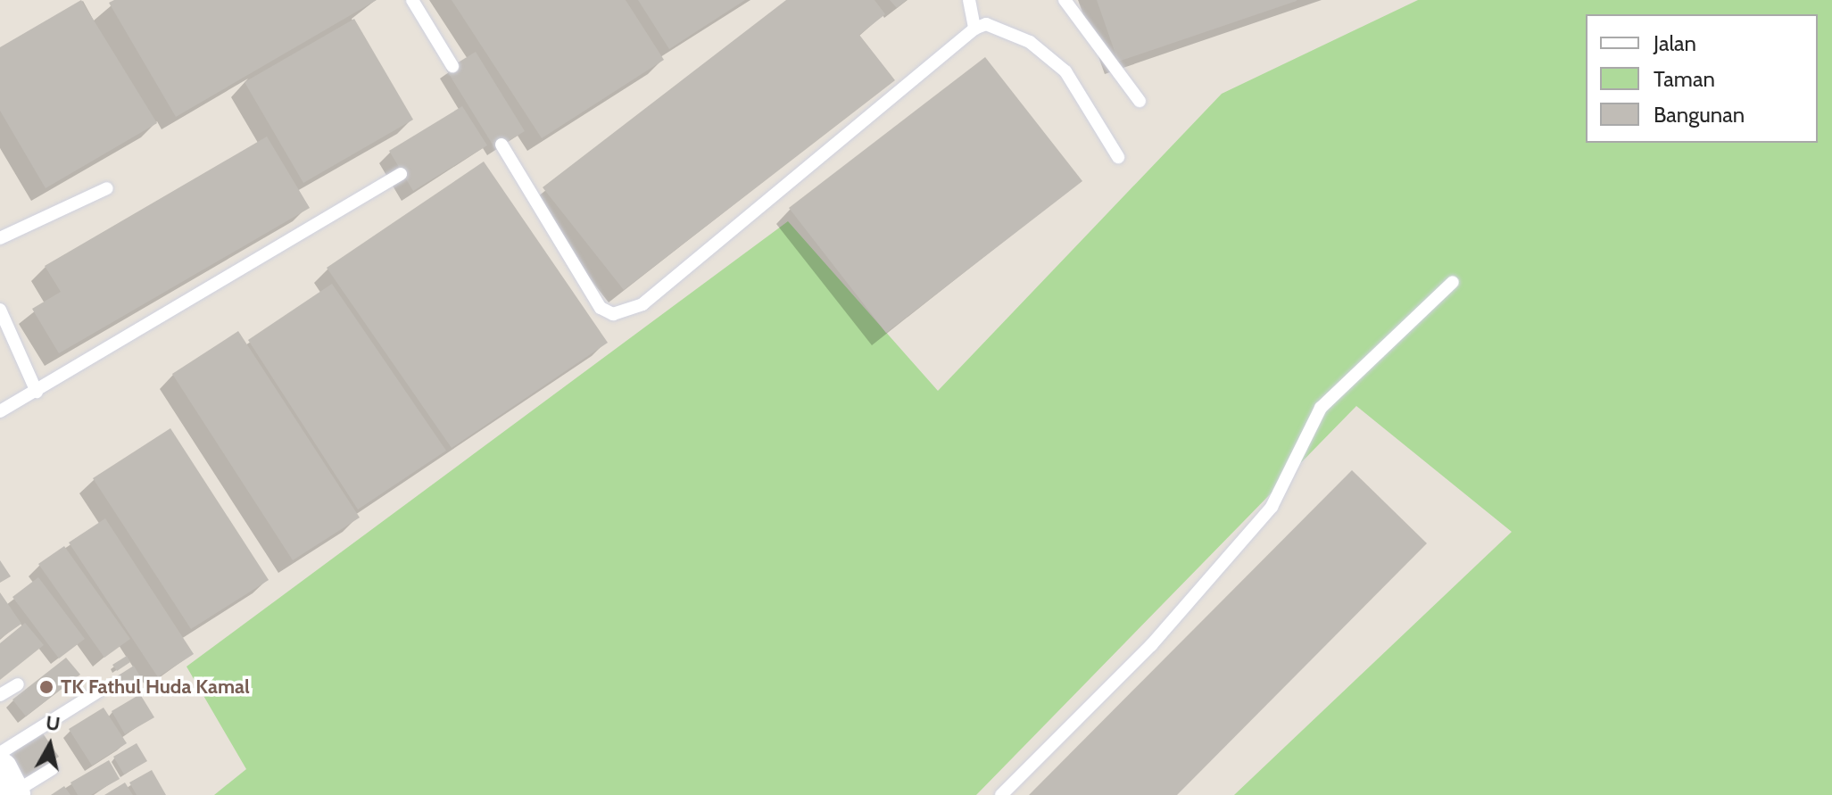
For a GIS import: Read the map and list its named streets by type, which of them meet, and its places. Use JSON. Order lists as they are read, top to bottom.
{
  "places": ["TK Fathul Huda Kamal"],
  "legend": ["Jalan", "Taman", "Bangunan"],
  "north": "top"
}
